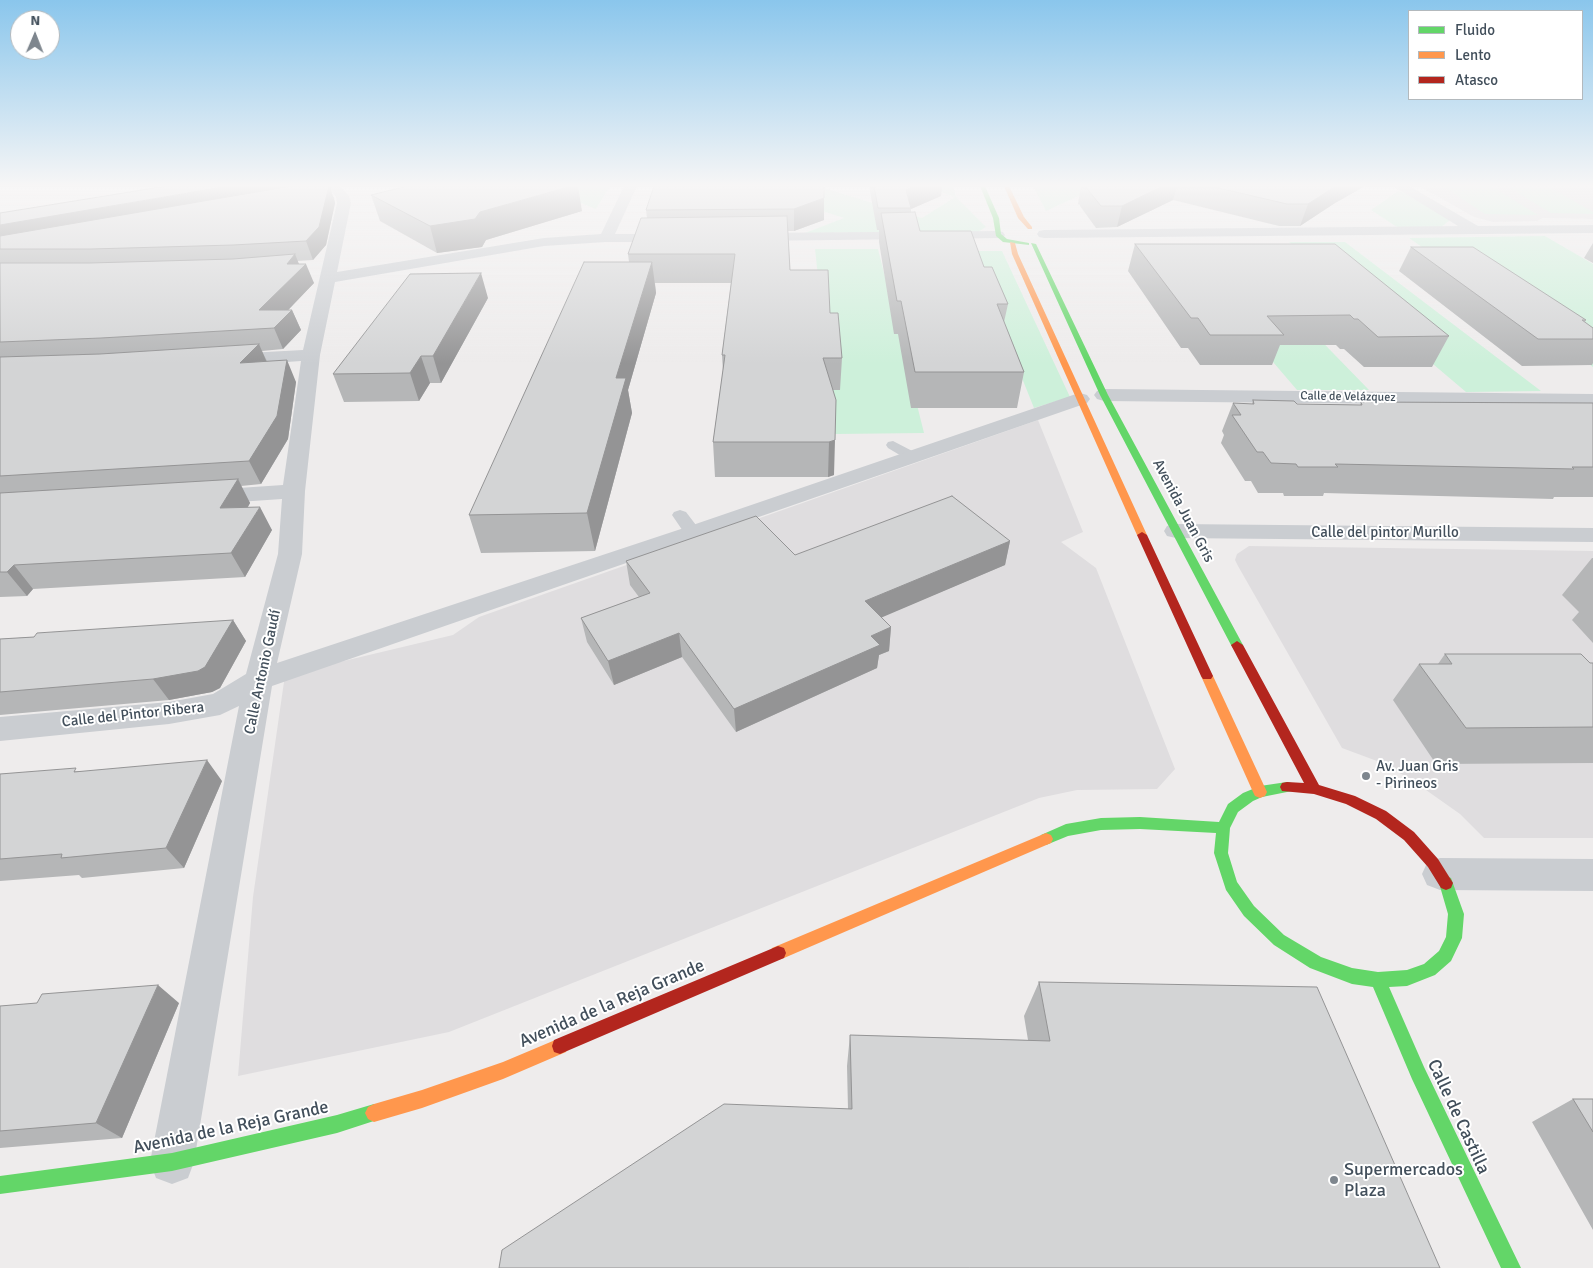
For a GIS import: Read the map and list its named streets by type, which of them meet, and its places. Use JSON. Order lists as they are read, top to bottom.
{
  "streets": {
    "street": [
      "Calle de Velázquez",
      "Avenida Juan Gris",
      "Calle del pintor Murillo",
      "Calle Antonio Gaudí",
      "Calle del Pintor Ribera",
      "Avenida de la Reja Grande",
      "Calle de Castilla"
    ]
  },
  "crossings": [
    ["Calle de Velázquez", "Avenida Juan Gris"],
    ["Avenida Juan Gris", "Calle del pintor Murillo"],
    ["Calle Antonio Gaudí", "Calle del Pintor Ribera"],
    ["Calle Antonio Gaudí", "Avenida de la Reja Grande"]
  ],
  "places": ["Av. Juan Gris - Pirineos", "Supermercados Plaza"],
  "legend": ["Fluido", "Lento", "Atasco"],
  "north": "top"
}
